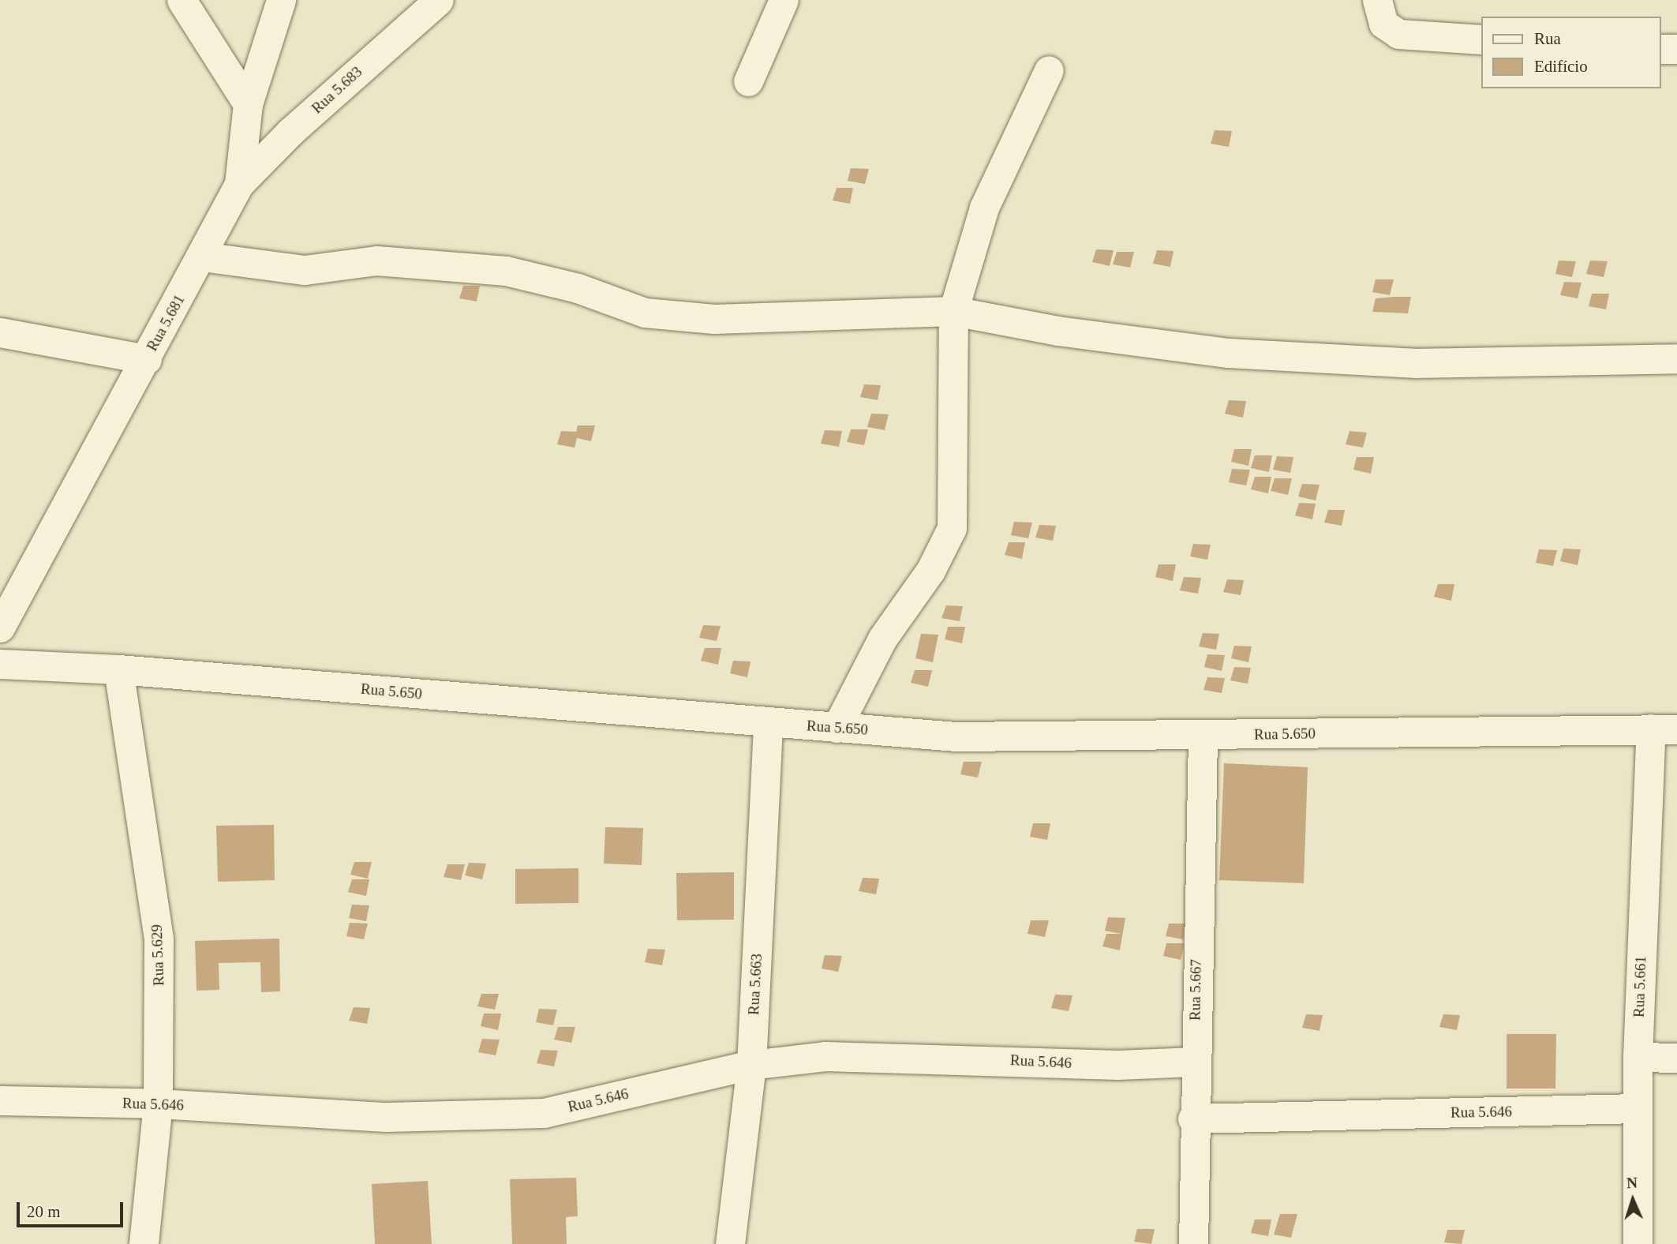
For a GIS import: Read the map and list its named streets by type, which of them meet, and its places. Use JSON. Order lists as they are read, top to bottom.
{
  "streets": {
    "street": [
      "Rua 5.683",
      "Rua 5.681",
      "Rua 5.650",
      "Rua 5.629",
      "Rua 5.663",
      "Rua 5.661",
      "Rua 5.667",
      "Rua 5.646"
    ]
  },
  "crossings": [
    ["Rua 5.683", "Rua 5.681"],
    ["Rua 5.650", "Rua 5.629"],
    ["Rua 5.650", "Rua 5.663"],
    ["Rua 5.650", "Rua 5.661"],
    ["Rua 5.650", "Rua 5.667"],
    ["Rua 5.629", "Rua 5.646"],
    ["Rua 5.663", "Rua 5.646"],
    ["Rua 5.661", "Rua 5.646"],
    ["Rua 5.667", "Rua 5.646"]
  ],
  "legend": ["Rua", "Edifício"],
  "scale_bar": "20 m",
  "north": "top"
}
